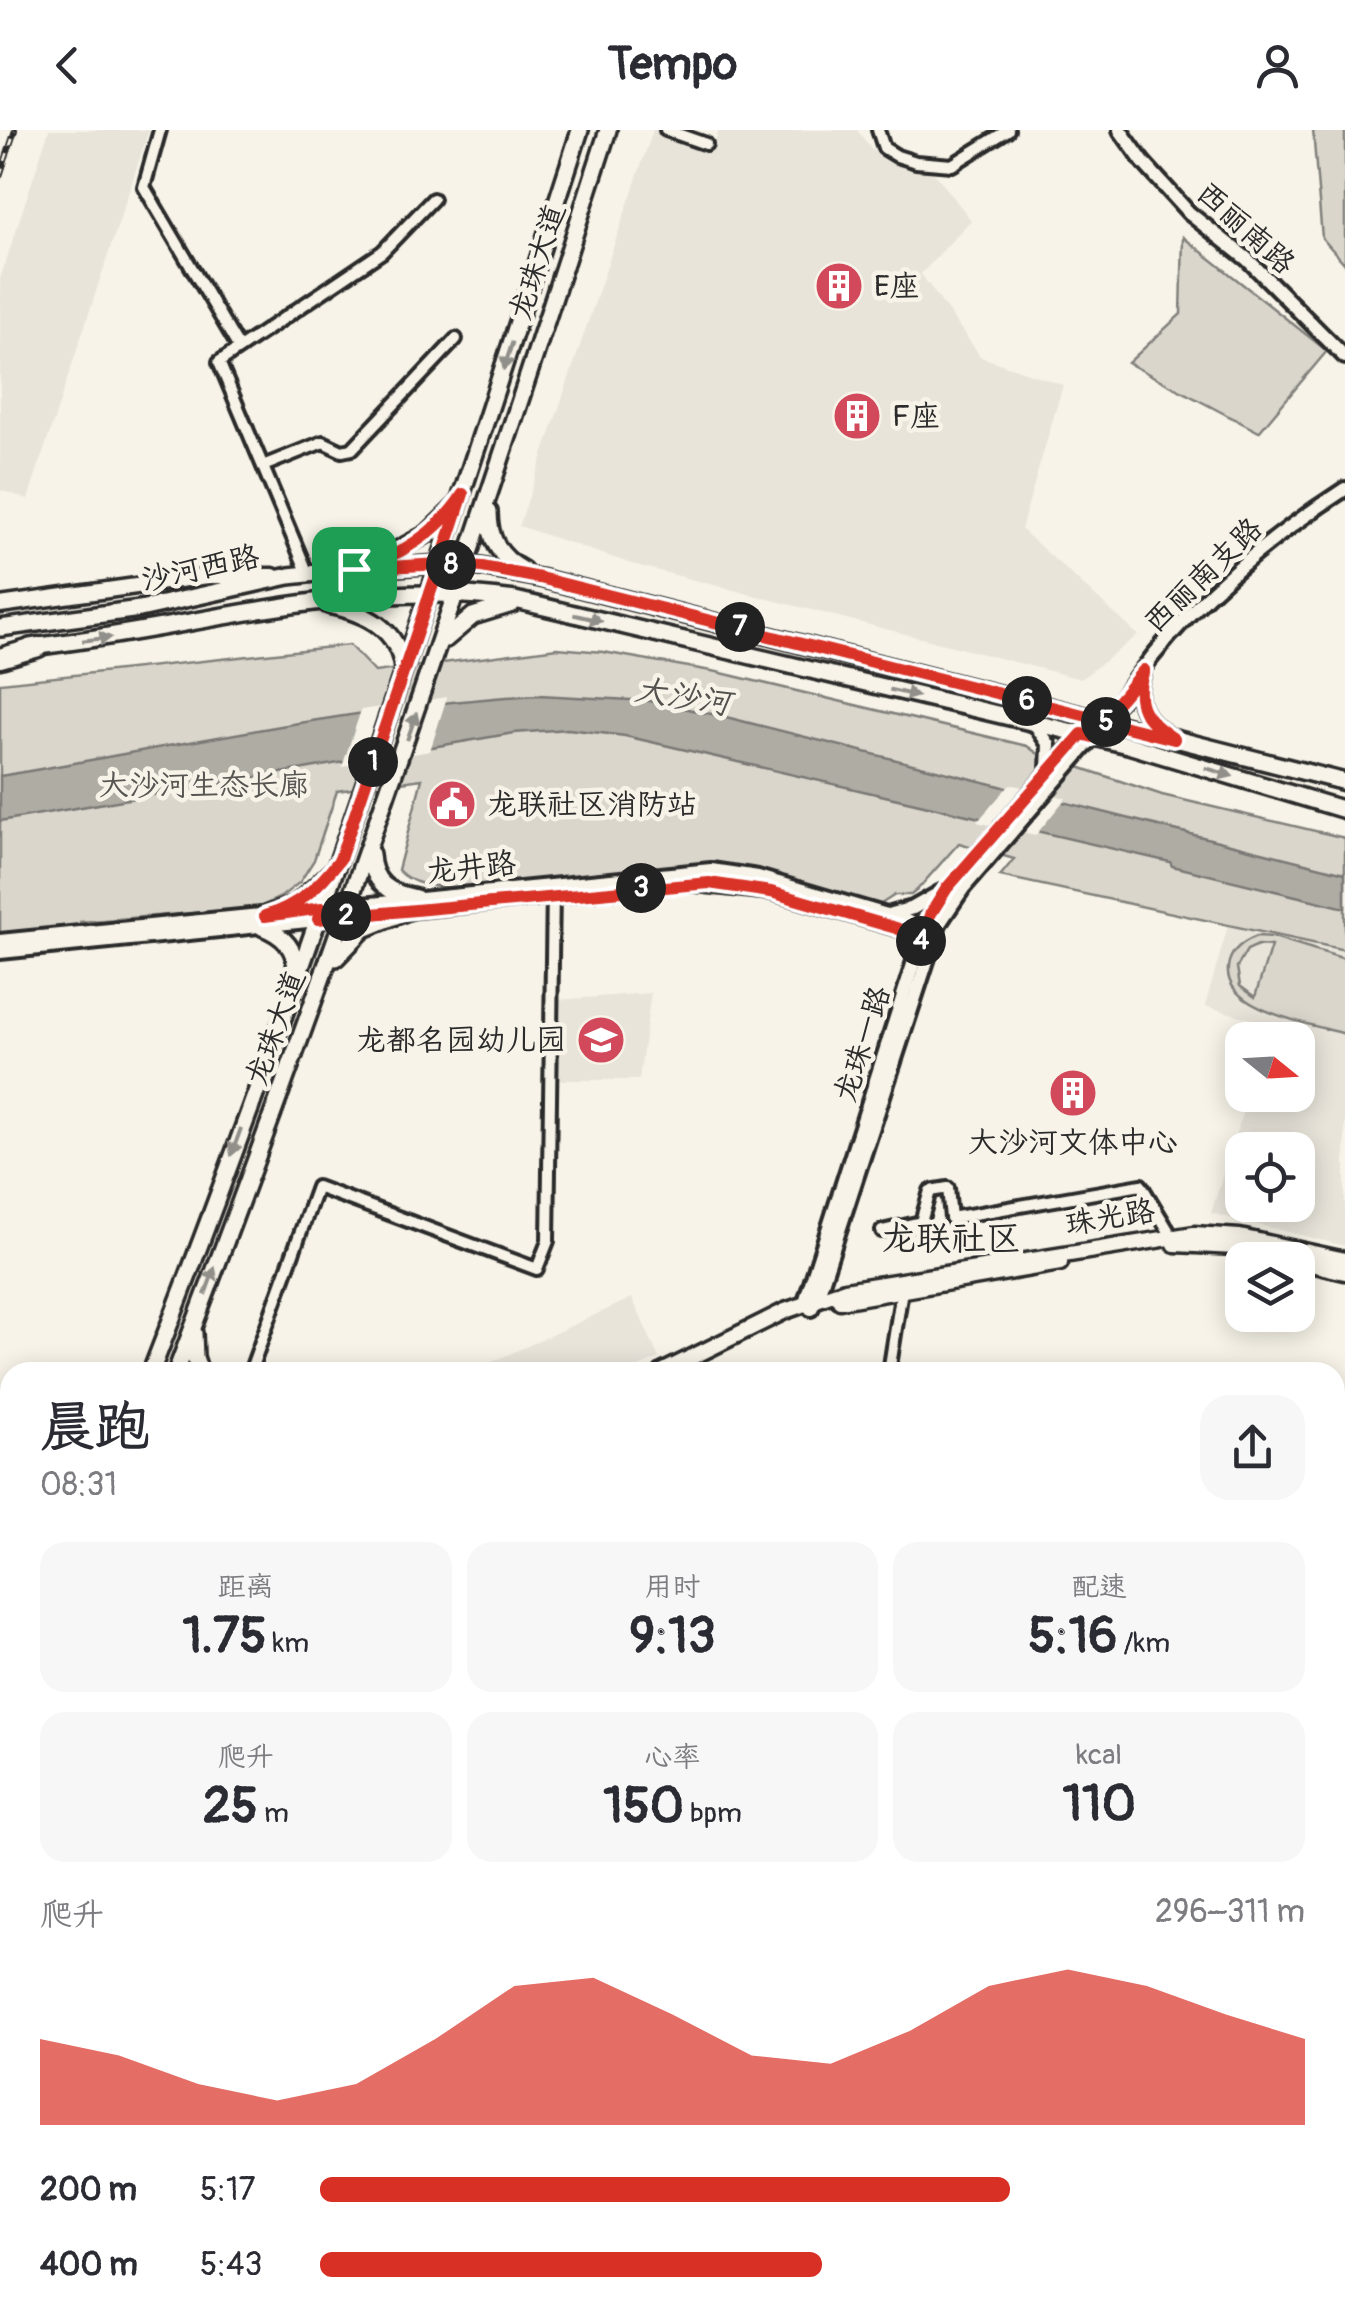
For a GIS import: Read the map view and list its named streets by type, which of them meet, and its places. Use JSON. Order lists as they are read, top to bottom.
{
  "streets": {
    "main road": ["龙珠大道", "沙河西路", "珠光路"],
    "street": [
      "西丽南路",
      "西丽南支路",
      "龙井路",
      "龙珠一路"
    ]
  },
  "crossings": [
    ["龙珠大道", "沙河西路"],
    ["龙珠大道", "龙井路"],
    ["沙河西路", "西丽南支路"],
    ["沙河西路", "龙珠一路"],
    ["西丽南支路", "龙珠一路"],
    ["龙井路", "龙珠一路"],
    ["龙珠一路", "珠光路"]
  ],
  "districts": ["龙联社区"],
  "water": ["大沙河"],
  "parks": ["大沙河生态长廊"],
  "places": {
    "building": ["E座", "F座", "大沙河文体中心"],
    "public building": ["龙联社区消防站"],
    "school or university": ["龙都名园幼儿园"]
  },
  "north": "right",
  "page": {
    "header": "Tempo",
    "pins": [
      "8",
      "7",
      "6",
      "5",
      "1",
      "3",
      "2",
      "4"
    ],
    "heading": ["晨跑", "08:31"],
    "stats": [
      ["距离", "1.75 km"],
      ["用时", "9:13"],
      ["配速", "5:16 /km"],
      ["爬升", "25 m"],
      ["心率", "150 bpm"],
      ["kcal", "110"]
    ],
    "chart": ["爬升", "296–311 m"],
    "list": [
      {
        "name": "200 m",
        "note": "5:17"
      },
      {
        "name": "400 m",
        "note": "5:43"
      }
    ]
  }
}
